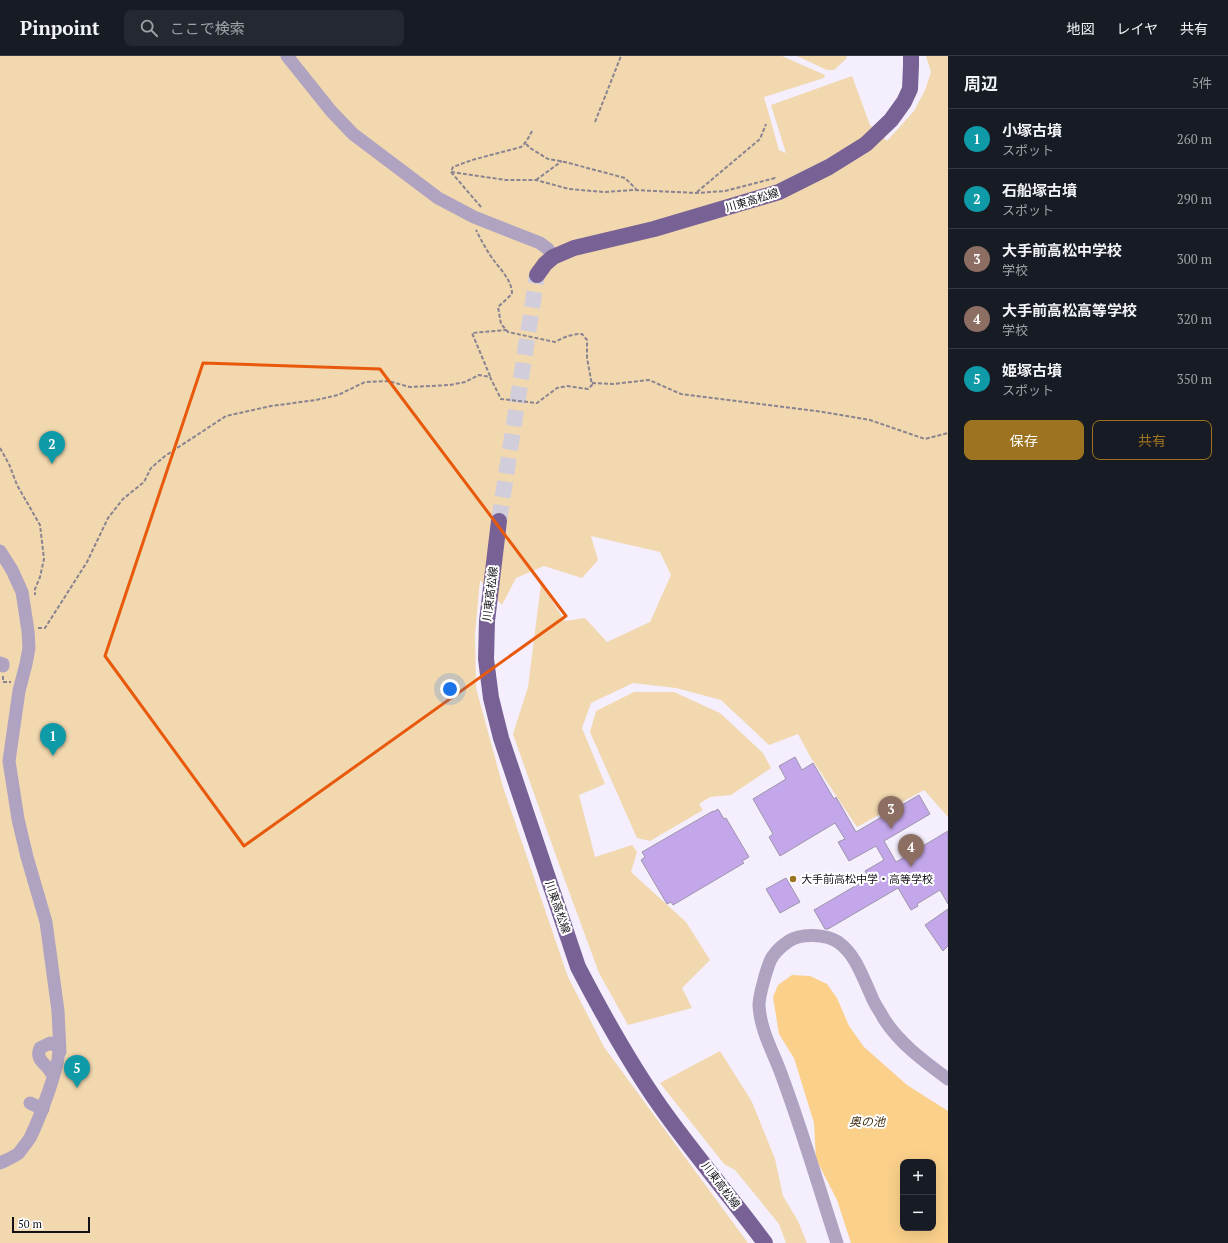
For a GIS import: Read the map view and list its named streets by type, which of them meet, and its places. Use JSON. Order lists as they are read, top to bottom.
{
  "streets": {
    "main road": ["川東高松線"]
  },
  "water": ["奥の池"],
  "places": ["大手前高松中学・高等学校"],
  "scale_bar": "50 m",
  "page": {
    "header": "Pinpoint",
    "search": "ここで検索",
    "nav": ["地図", "レイヤ", "共有"],
    "heading": ["周辺", "5件"],
    "list": [
      {
        "mark": "1",
        "name": "小塚古墳",
        "note": "スポット",
        "value": "260 m"
      },
      {
        "mark": "2",
        "name": "石船塚古墳",
        "note": "スポット",
        "value": "290 m"
      },
      {
        "mark": "3",
        "name": "大手前高松中学校",
        "note": "学校",
        "value": "300 m"
      },
      {
        "mark": "4",
        "name": "大手前高松高等学校",
        "note": "学校",
        "value": "320 m"
      },
      {
        "mark": "5",
        "name": "姫塚古墳",
        "note": "スポット",
        "value": "350 m"
      }
    ],
    "buttons": ["保存", "共有"],
    "pins": [
      "2",
      "1",
      "3",
      "4",
      "5"
    ],
    "map_buttons": ["+", "−"],
    "scale": "50 m"
  }
}
